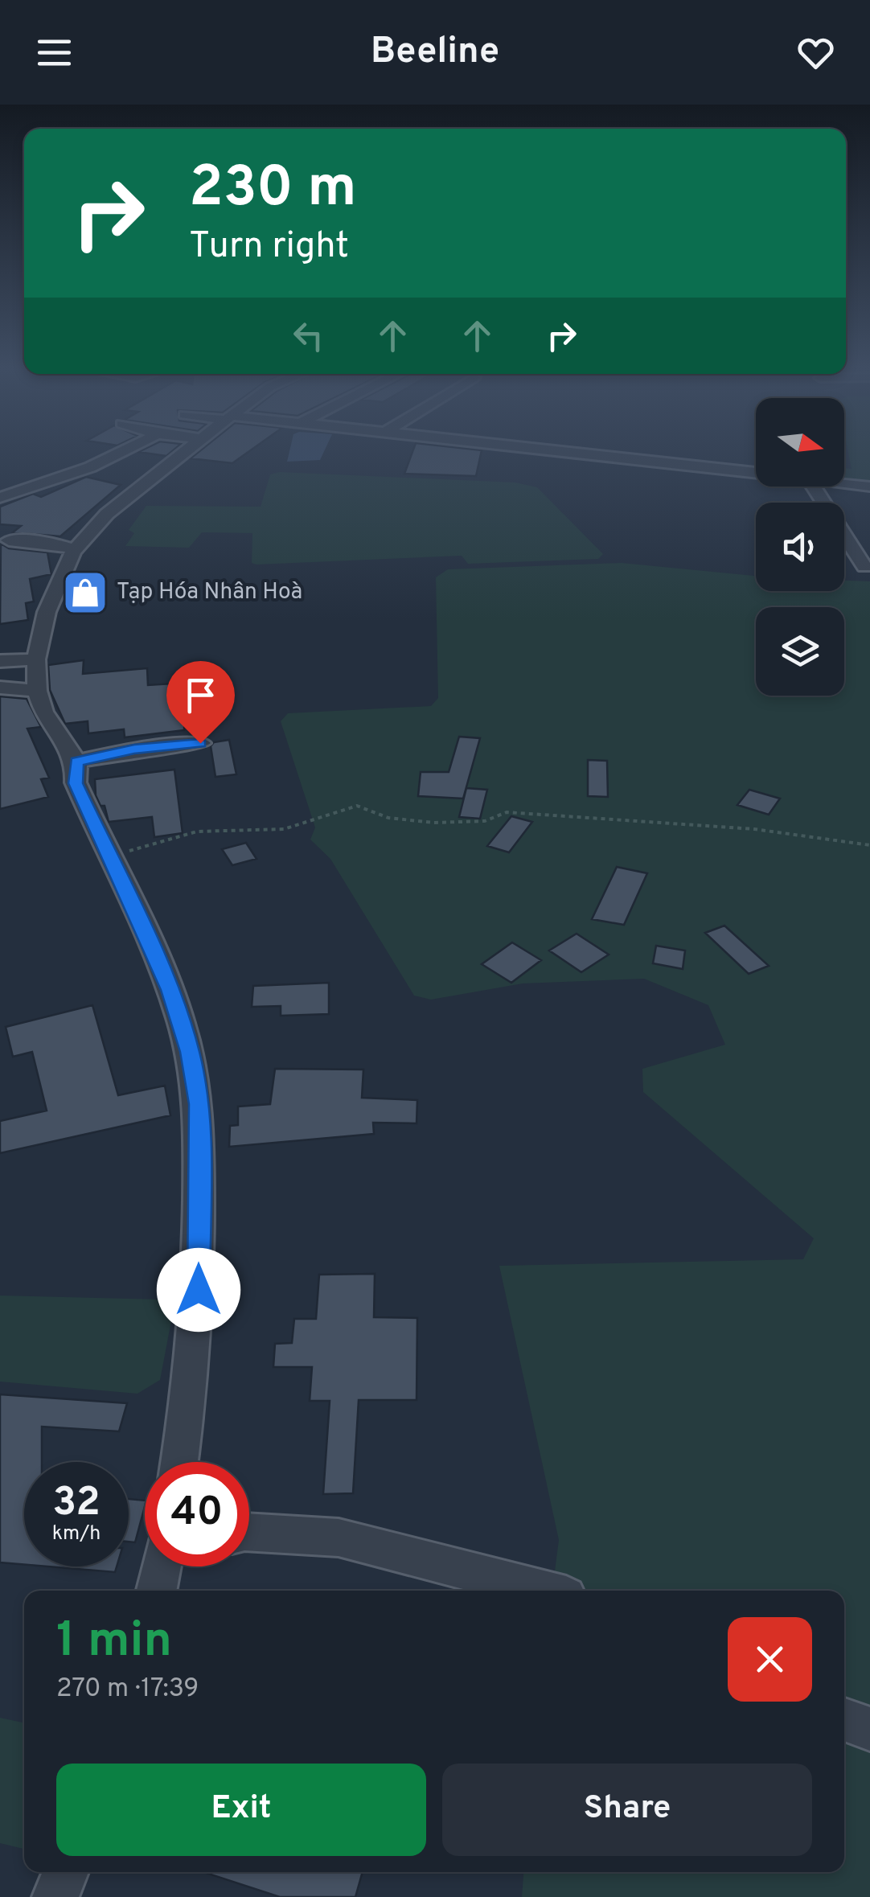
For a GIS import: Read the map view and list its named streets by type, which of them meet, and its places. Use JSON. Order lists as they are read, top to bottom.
{
  "places": {
    "shop": ["Tạp Hóa Nhân Hoà"]
  },
  "north": "right",
  "page": {
    "header": "Beeline",
    "turn": ["230 m", "Turn right"],
    "speed": "32 km/h",
    "limit": "40",
    "heading": ["1 min", "270 m · 17:39"],
    "buttons": ["Exit", "Share"]
  }
}
